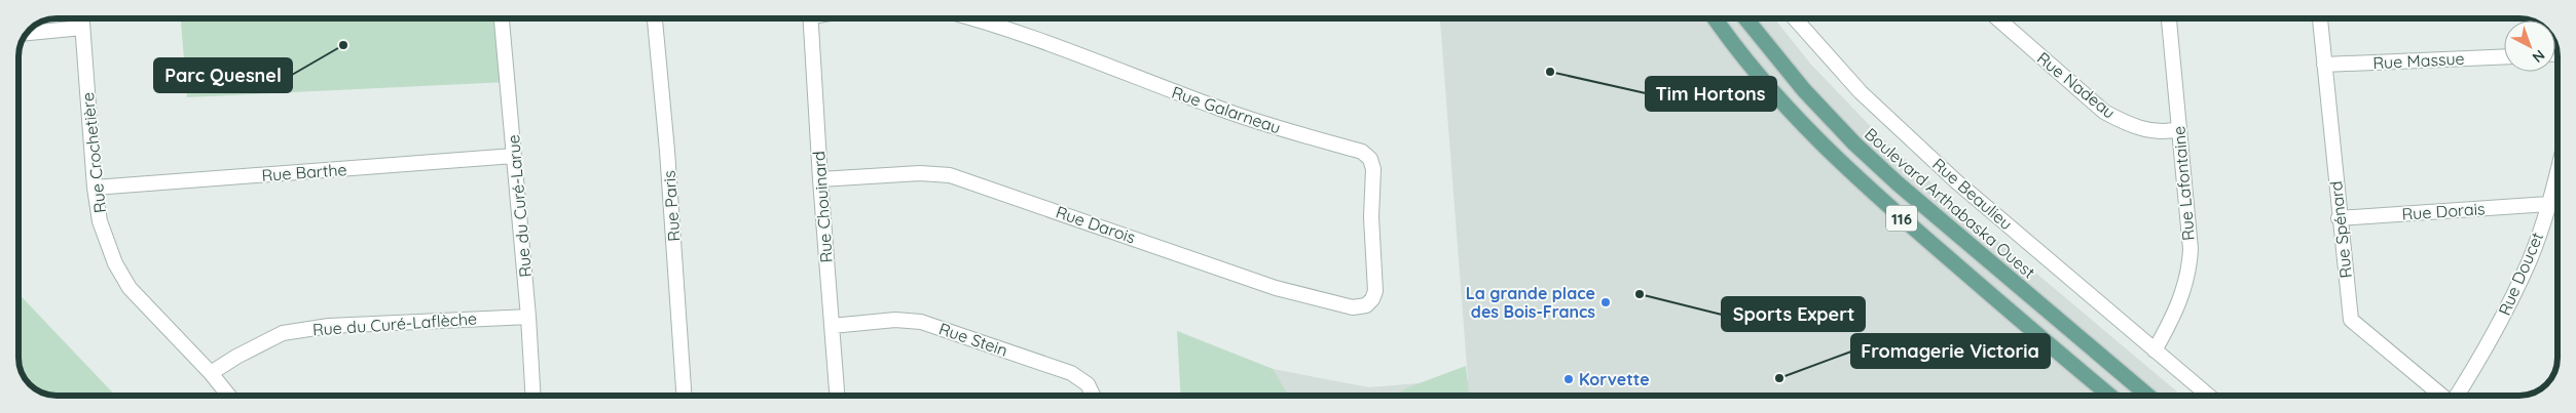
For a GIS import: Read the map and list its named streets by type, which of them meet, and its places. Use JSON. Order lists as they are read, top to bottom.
{
  "streets": {
    "main road": ["Boulevard Arthabaska Ouest", "116"],
    "street": [
      "Rue Massue",
      "Rue Nadeau",
      "Rue Galarneau",
      "Rue Crochetière",
      "Rue Barthe",
      "Rue Lafontaine",
      "Rue Beaulieu",
      "Rue du Curé-Larue",
      "Rue Paris",
      "Rue Chouinard",
      "Rue Dorais",
      "Rue Darois",
      "Rue Spénard",
      "Rue Doucet",
      "Rue du Curé-Laflèche",
      "Rue Stein"
    ]
  },
  "crossings": [
    ["Rue Massue", "Rue Spénard"],
    ["Rue Nadeau", "Rue Lafontaine"],
    ["Rue Galarneau", "Rue Darois"],
    ["Rue Crochetière", "Rue Barthe"],
    ["Rue Crochetière", "Rue du Curé-Laflèche"],
    ["Rue Barthe", "Rue du Curé-Larue"],
    ["Rue Lafontaine", "Rue Beaulieu"],
    ["Rue du Curé-Larue", "Rue du Curé-Laflèche"],
    ["Rue Chouinard", "Rue Darois"],
    ["Rue Chouinard", "Rue Stein"],
    ["Rue Dorais", "Rue Spénard"],
    ["Rue Dorais", "Rue Doucet"]
  ],
  "places": [
    "Parc Quesnel",
    "Tim Hortons",
    "Sports Expert",
    "La grande place des Bois-Francs",
    "Fromagerie Victoria",
    "Korvette"
  ],
  "north": "bottom right"
}
